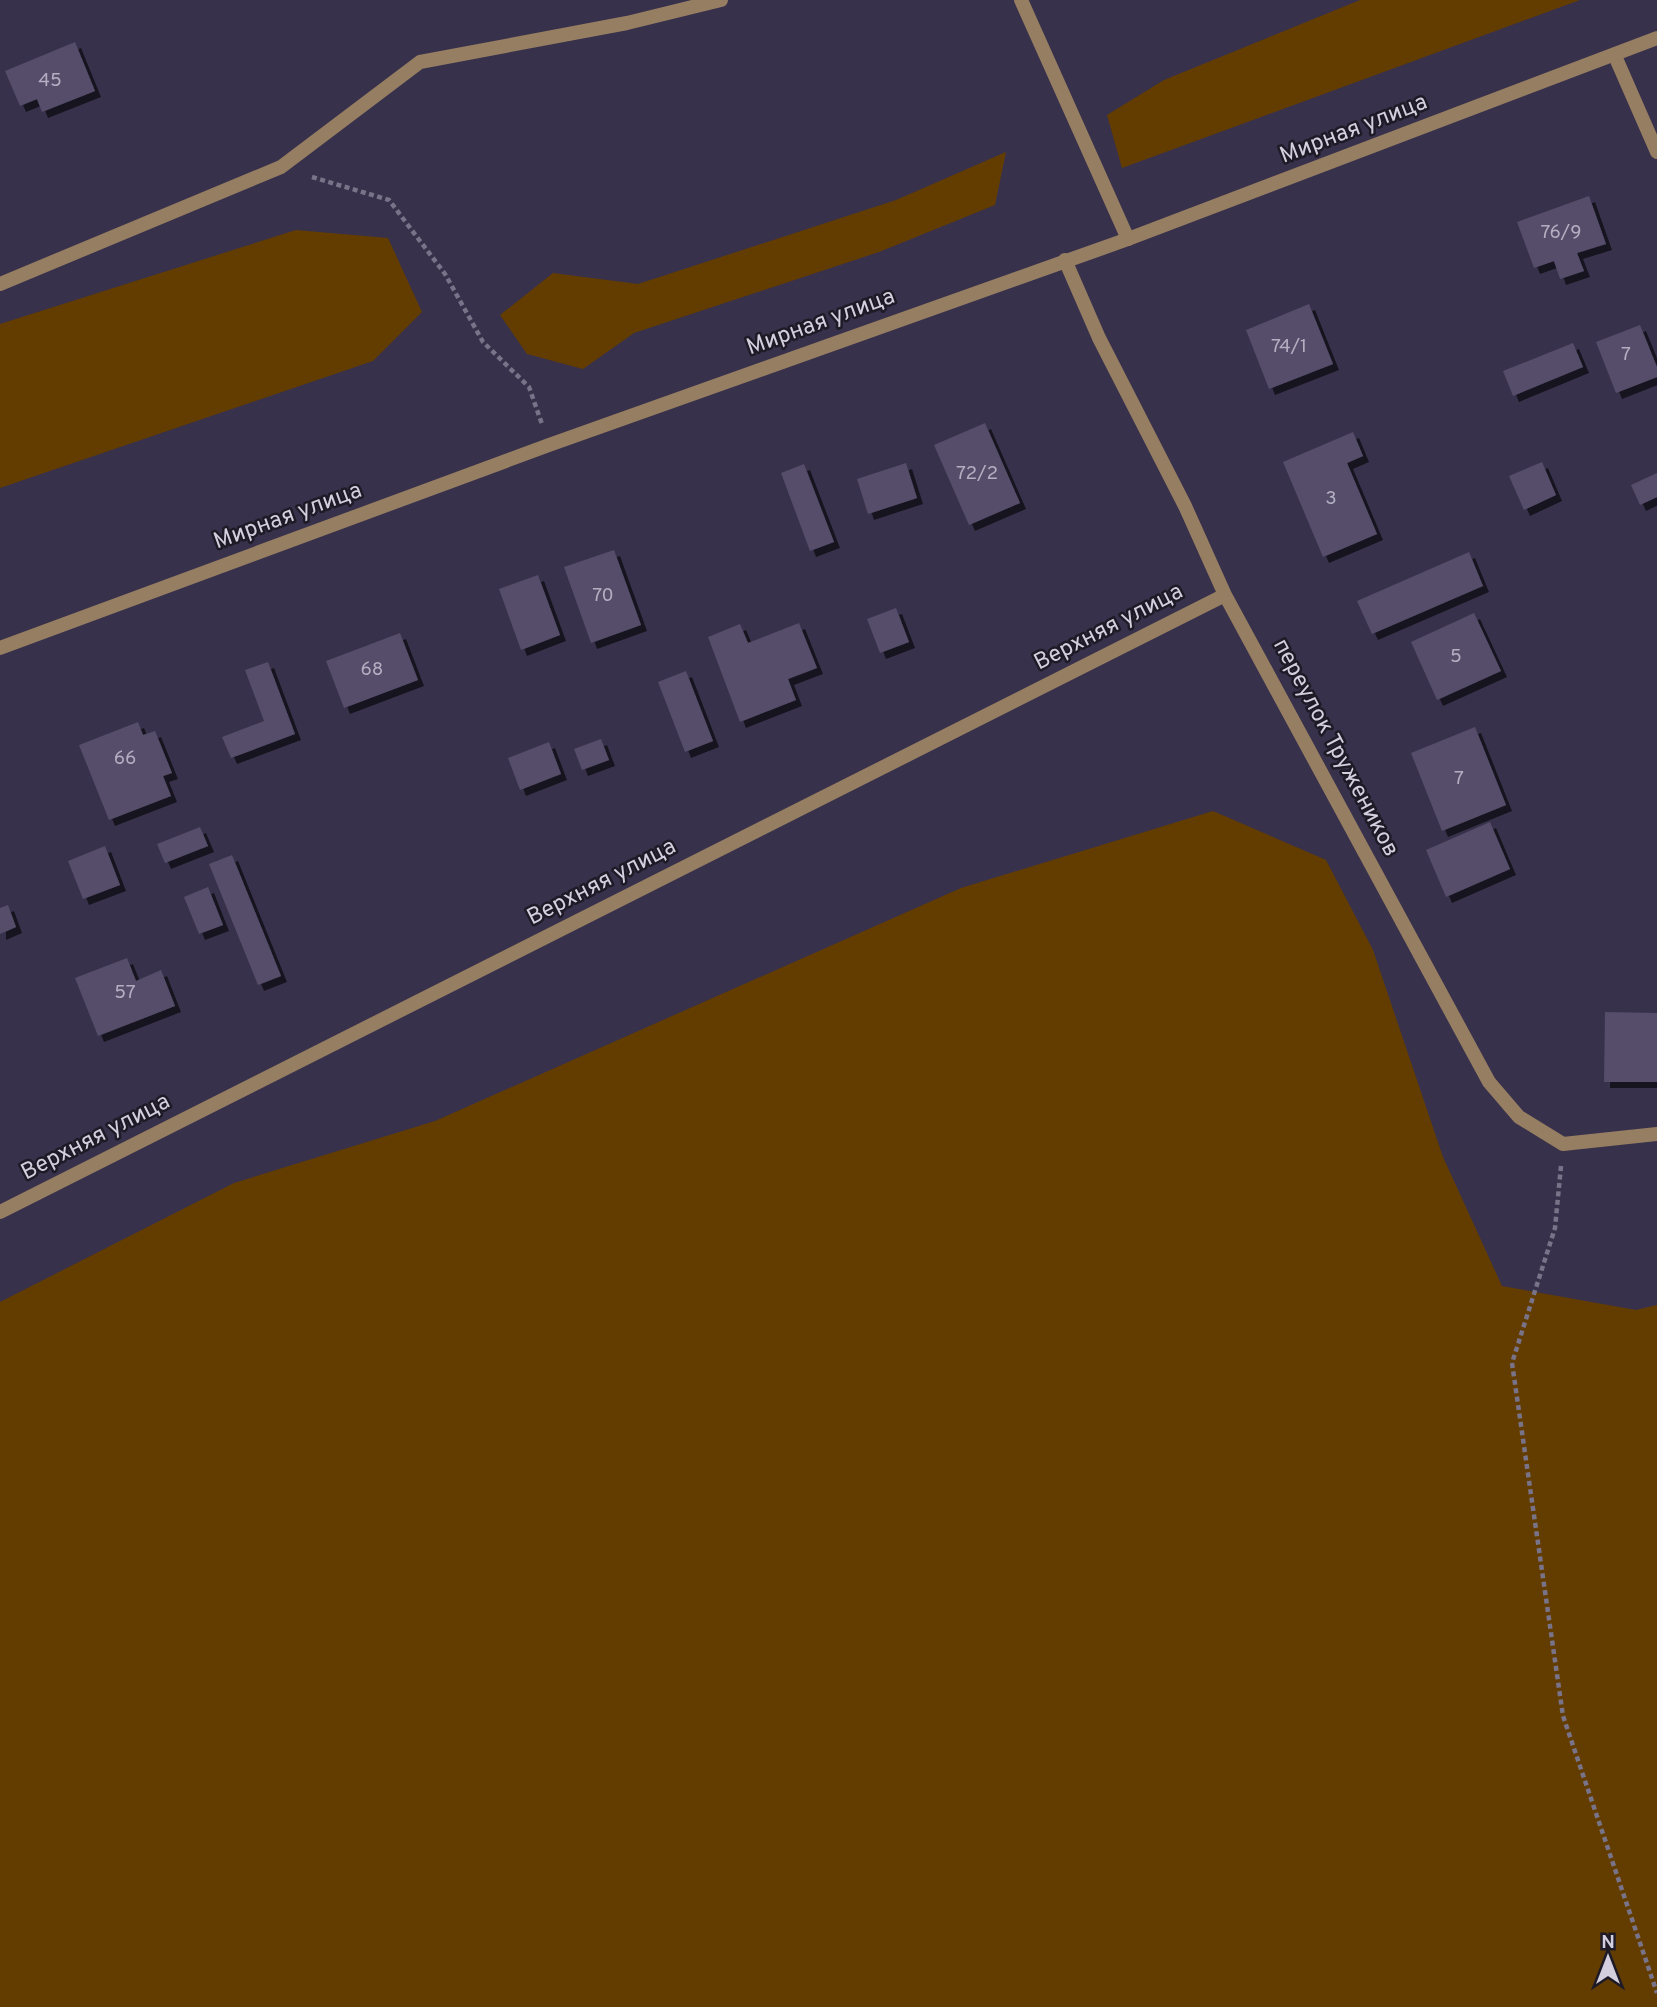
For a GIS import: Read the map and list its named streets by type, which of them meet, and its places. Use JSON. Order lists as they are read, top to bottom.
{
  "streets": {
    "street": ["Мирная улица", "Верхняя улица", "переулок Тружеников"]
  },
  "crossings": [
    ["Мирная улица", "переулок Тружеников"],
    ["Верхняя улица", "переулок Тружеников"]
  ],
  "house_numbers": [
    "45",
    "76/9",
    "74/1",
    "7",
    "72/2",
    "3",
    "70",
    "5",
    "68",
    "66",
    "7",
    "57"
  ],
  "north": "top"
}
